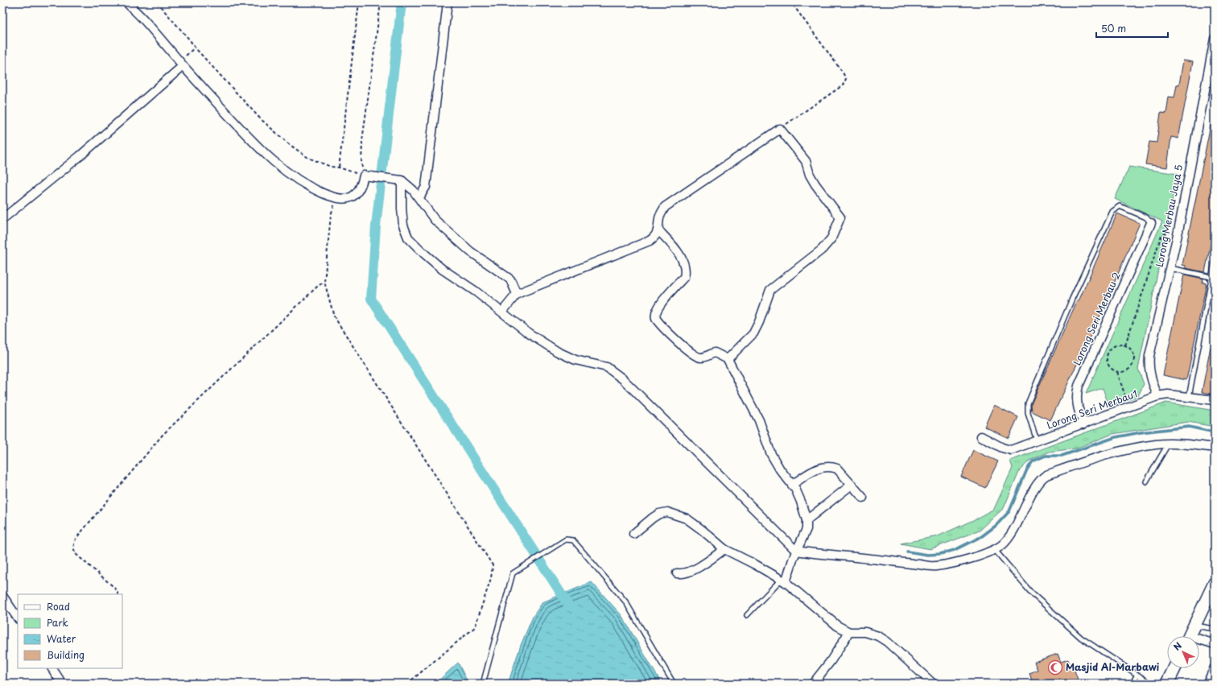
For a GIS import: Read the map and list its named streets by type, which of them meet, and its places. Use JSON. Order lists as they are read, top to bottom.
{
  "streets": {
    "street": ["Lorong Merbau Jaya 5", "Lorong Seri Merbau 2", "Lorong Seri Merbau1"]
  },
  "crossings": [
    ["Lorong Merbau Jaya 5", "Lorong Seri Merbau1"],
    ["Lorong Seri Merbau 2", "Lorong Seri Merbau1"]
  ],
  "places": {
    "mosque": ["Masjid Al-Marbawi"]
  },
  "legend": [
    "Road",
    "Park",
    "Water",
    "Building"
  ],
  "scale_bar": "50 m",
  "north": "top left"
}
